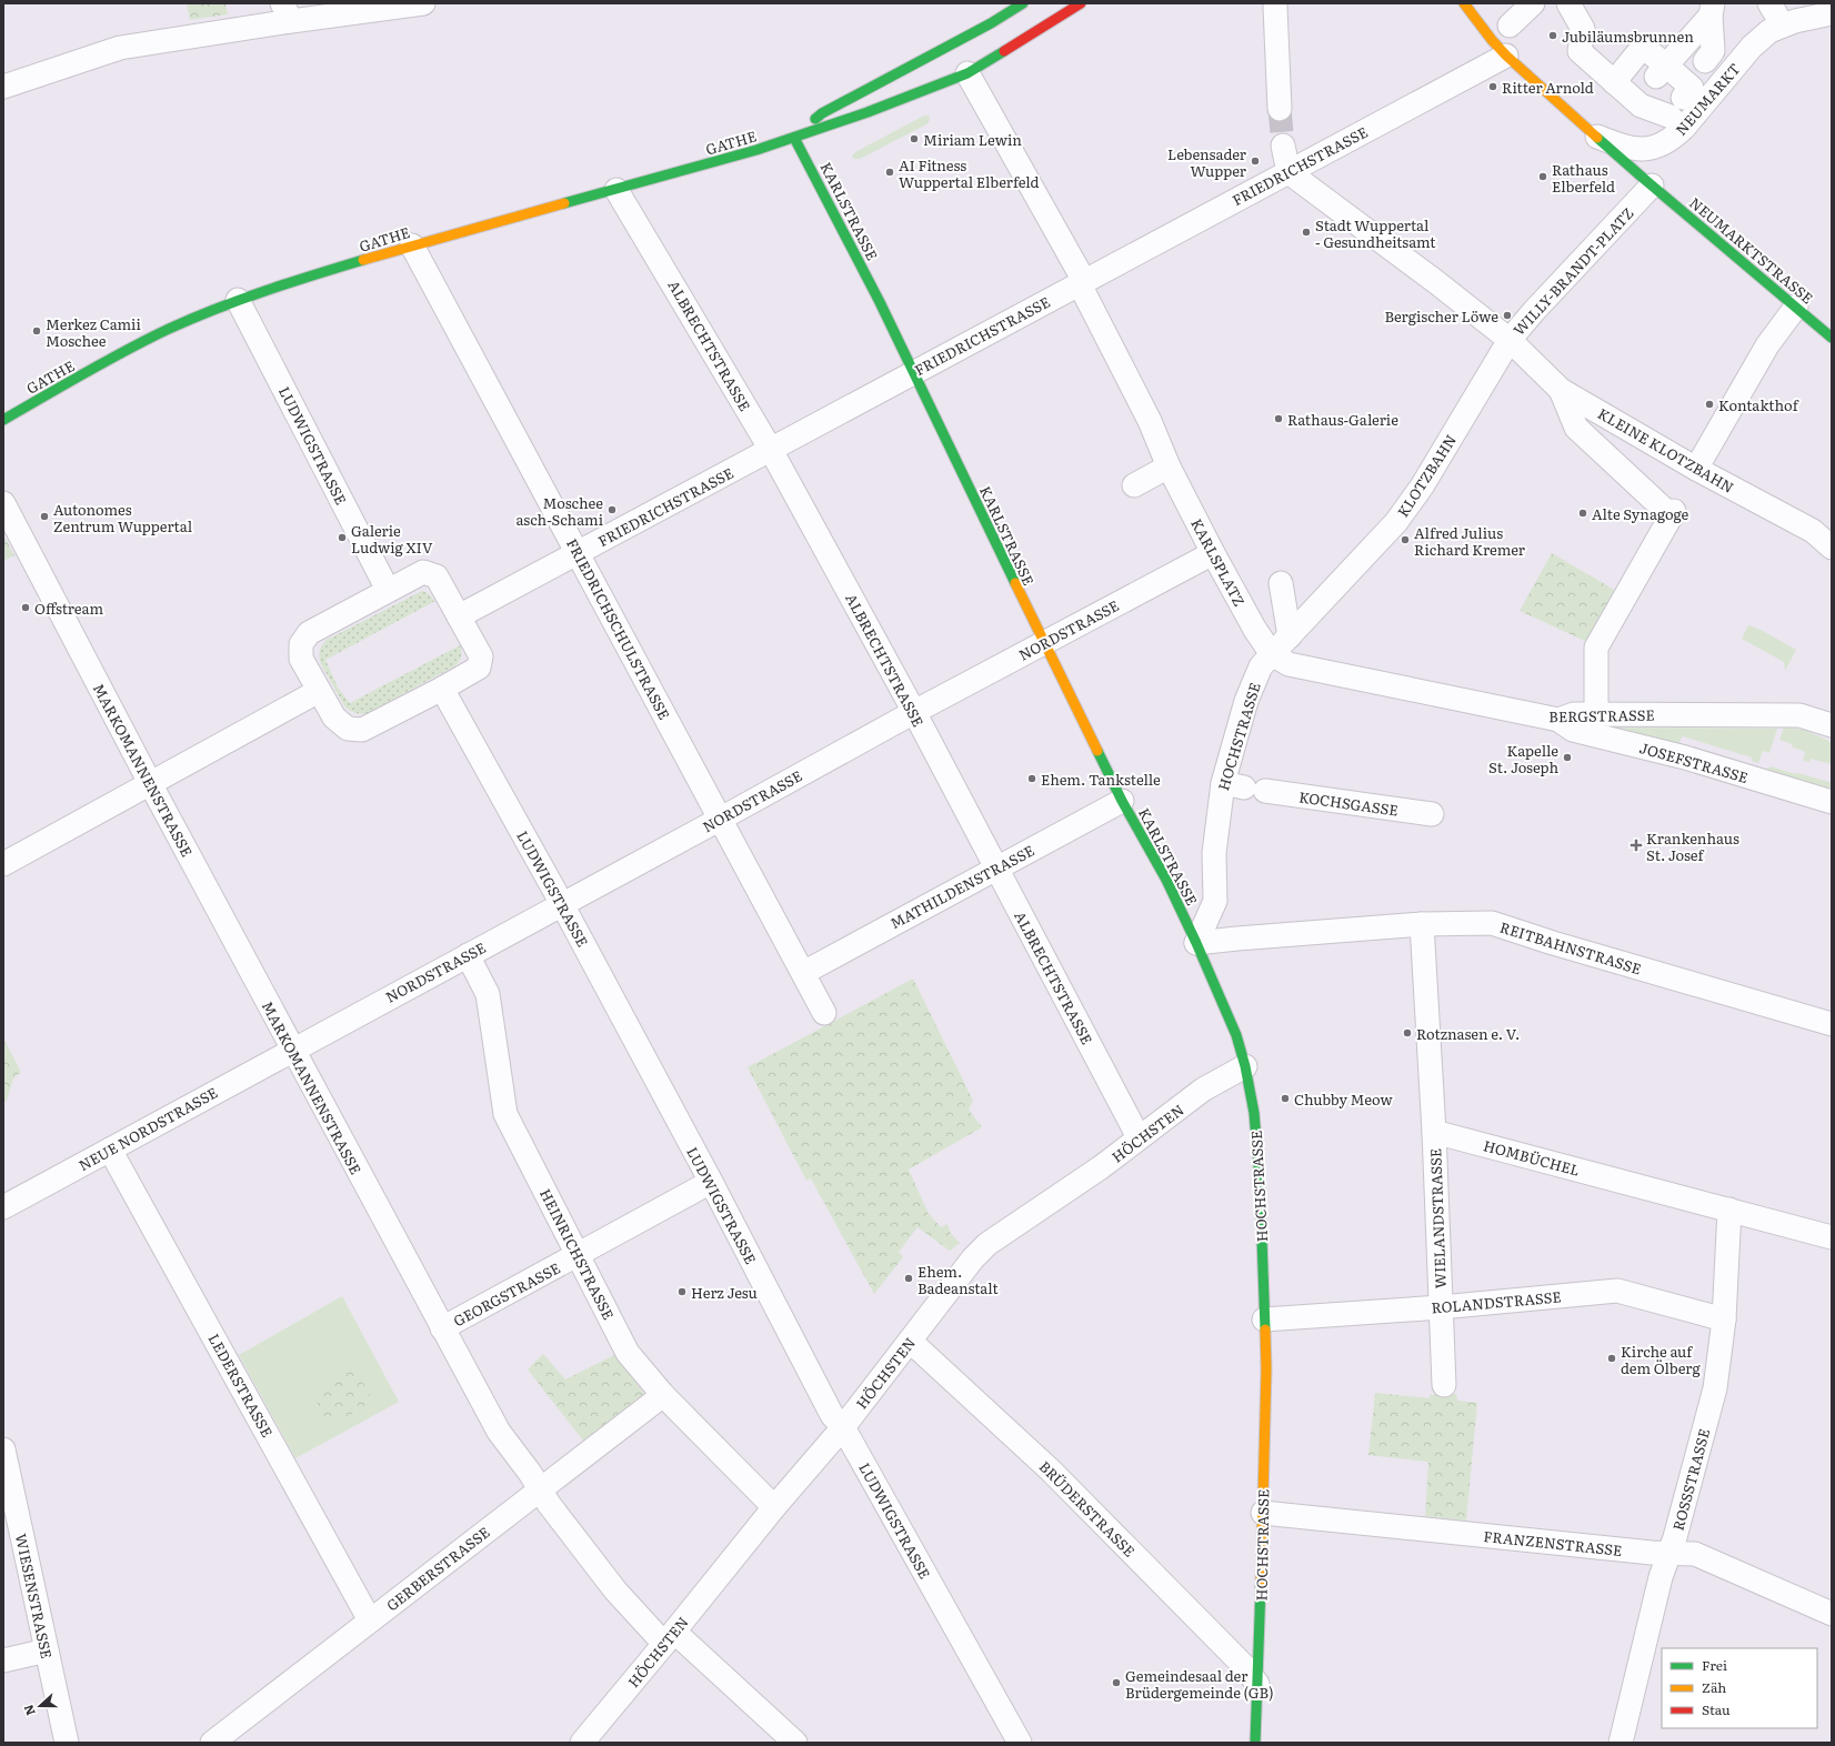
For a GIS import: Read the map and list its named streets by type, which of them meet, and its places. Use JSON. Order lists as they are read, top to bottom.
{
  "streets": {
    "main road": [
      "NEUMARKT",
      "GATHE",
      "KARLSTRASSE",
      "NEUMARKTSTRASSE",
      "HOCHSTRASSE"
    ],
    "street": [
      "FRIEDRICHSTRASSE",
      "WILLY-BRANDT-PLATZ",
      "ALBRECHTSTRASSE",
      "LUDWIGSTRASSE",
      "KLEINE KLOTZBAHN",
      "KLOTZBAHN",
      "KARLSPLATZ",
      "FRIEDRICHSCHULSTRASSE",
      "NORDSTRASSE",
      "BERGSTRASSE",
      "JOSEFSTRASSE",
      "MARKOMANNENSTRASSE",
      "KOCHSGASSE",
      "MATHILDENSTRASSE",
      "REITBAHNSTRASSE",
      "NEUE NORDSTRASSE",
      "HÖCHSTEN",
      "HOMBÜCHEL",
      "WIELANDSTRASSE",
      "HEINRICHSTRASSE",
      "GEORGSTRASSE",
      "ROLANDSTRASSE",
      "LEDERSTRASSE",
      "ROSSSTRASSE",
      "BRÜDERSTRASSE",
      "FRANZENSTRASSE",
      "GERBERSTRASSE",
      "WIESENSTRASSE"
    ]
  },
  "crossings": [
    ["NEUMARKT", "FRIEDRICHSTRASSE"],
    ["NEUMARKT", "NEUMARKTSTRASSE"],
    ["NEUMARKT", "WILLY-BRANDT-PLATZ"],
    ["GATHE", "KARLSTRASSE"],
    ["GATHE", "ALBRECHTSTRASSE"],
    ["GATHE", "LUDWIGSTRASSE"],
    ["GATHE", "KARLSPLATZ"],
    ["GATHE", "FRIEDRICHSCHULSTRASSE"],
    ["FRIEDRICHSTRASSE", "KARLSTRASSE"],
    ["FRIEDRICHSTRASSE", "WILLY-BRANDT-PLATZ"],
    ["FRIEDRICHSTRASSE", "ALBRECHTSTRASSE"],
    ["FRIEDRICHSTRASSE", "KARLSPLATZ"],
    ["FRIEDRICHSTRASSE", "FRIEDRICHSCHULSTRASSE"],
    ["KARLSTRASSE", "NORDSTRASSE"],
    ["KARLSTRASSE", "HOCHSTRASSE"],
    ["KARLSTRASSE", "MATHILDENSTRASSE"],
    ["KARLSTRASSE", "REITBAHNSTRASSE"],
    ["NEUMARKTSTRASSE", "WILLY-BRANDT-PLATZ"],
    ["WILLY-BRANDT-PLATZ", "KLEINE KLOTZBAHN"],
    ["WILLY-BRANDT-PLATZ", "KLOTZBAHN"],
    ["ALBRECHTSTRASSE", "NORDSTRASSE"],
    ["ALBRECHTSTRASSE", "MATHILDENSTRASSE"],
    ["ALBRECHTSTRASSE", "HÖCHSTEN"],
    ["LUDWIGSTRASSE", "NORDSTRASSE"],
    ["LUDWIGSTRASSE", "HÖCHSTEN"],
    ["LUDWIGSTRASSE", "GEORGSTRASSE"],
    ["KLEINE KLOTZBAHN", "KLOTZBAHN"],
    ["KLOTZBAHN", "KARLSPLATZ"],
    ["KLOTZBAHN", "BERGSTRASSE"],
    ["KLOTZBAHN", "HOCHSTRASSE"],
    ["KARLSPLATZ", "NORDSTRASSE"],
    ["KARLSPLATZ", "BERGSTRASSE"],
    ["KARLSPLATZ", "HOCHSTRASSE"],
    ["FRIEDRICHSCHULSTRASSE", "NORDSTRASSE"],
    ["FRIEDRICHSCHULSTRASSE", "MATHILDENSTRASSE"],
    ["NORDSTRASSE", "MARKOMANNENSTRASSE"],
    ["NORDSTRASSE", "NEUE NORDSTRASSE"],
    ["NORDSTRASSE", "HEINRICHSTRASSE"],
    ["BERGSTRASSE", "HOCHSTRASSE"],
    ["BERGSTRASSE", "JOSEFSTRASSE"],
    ["HOCHSTRASSE", "KOCHSGASSE"],
    ["HOCHSTRASSE", "REITBAHNSTRASSE"],
    ["HOCHSTRASSE", "HÖCHSTEN"],
    ["HOCHSTRASSE", "ROLANDSTRASSE"],
    ["HOCHSTRASSE", "BRÜDERSTRASSE"],
    ["HOCHSTRASSE", "FRANZENSTRASSE"],
    ["MARKOMANNENSTRASSE", "NEUE NORDSTRASSE"],
    ["MARKOMANNENSTRASSE", "HÖCHSTEN"],
    ["MARKOMANNENSTRASSE", "GEORGSTRASSE"],
    ["MARKOMANNENSTRASSE", "GERBERSTRASSE"],
    ["NEUE NORDSTRASSE", "LEDERSTRASSE"],
    ["HÖCHSTEN", "HEINRICHSTRASSE"],
    ["HÖCHSTEN", "BRÜDERSTRASSE"],
    ["HOMBÜCHEL", "WIELANDSTRASSE"],
    ["HOMBÜCHEL", "ROSSSTRASSE"],
    ["WIELANDSTRASSE", "ROLANDSTRASSE"],
    ["HEINRICHSTRASSE", "GEORGSTRASSE"],
    ["HEINRICHSTRASSE", "GERBERSTRASSE"],
    ["ROLANDSTRASSE", "ROSSSTRASSE"],
    ["LEDERSTRASSE", "GERBERSTRASSE"],
    ["ROSSSTRASSE", "FRANZENSTRASSE"]
  ],
  "places": {
    "other": [
      "Jubiläumsbrunnen",
      "Ritter Arnold",
      "Miriam Lewin",
      "Lebensader Wupper",
      "AI Fitness Wuppertal Elberfeld",
      "Rathaus Elberfeld",
      "Stadt Wuppertal - Gesundheitsamt",
      "Bergischer Löwe",
      "Merkez Camii Moschee",
      "Kontakthof",
      "Rathaus-Galerie",
      "Moschee asch-Schami",
      "Alte Synagoge",
      "Autonomes Zentrum Wuppertal",
      "Galerie Ludwig XIV",
      "Alfred Julius Richard Kremer",
      "Offstream",
      "Kapelle St. Joseph",
      "Ehem. Tankstelle",
      "Rotznasen e. V.",
      "Chubby Meow",
      "Ehem. Badeanstalt",
      "Herz Jesu",
      "Kirche auf dem Ölberg",
      "Gemeindesaal der Brüdergemeinde (GB)"
    ],
    "health": ["Krankenhaus St. Josef"]
  },
  "legend": ["Frei", "Zäh", "Stau"],
  "north": "left"
}
